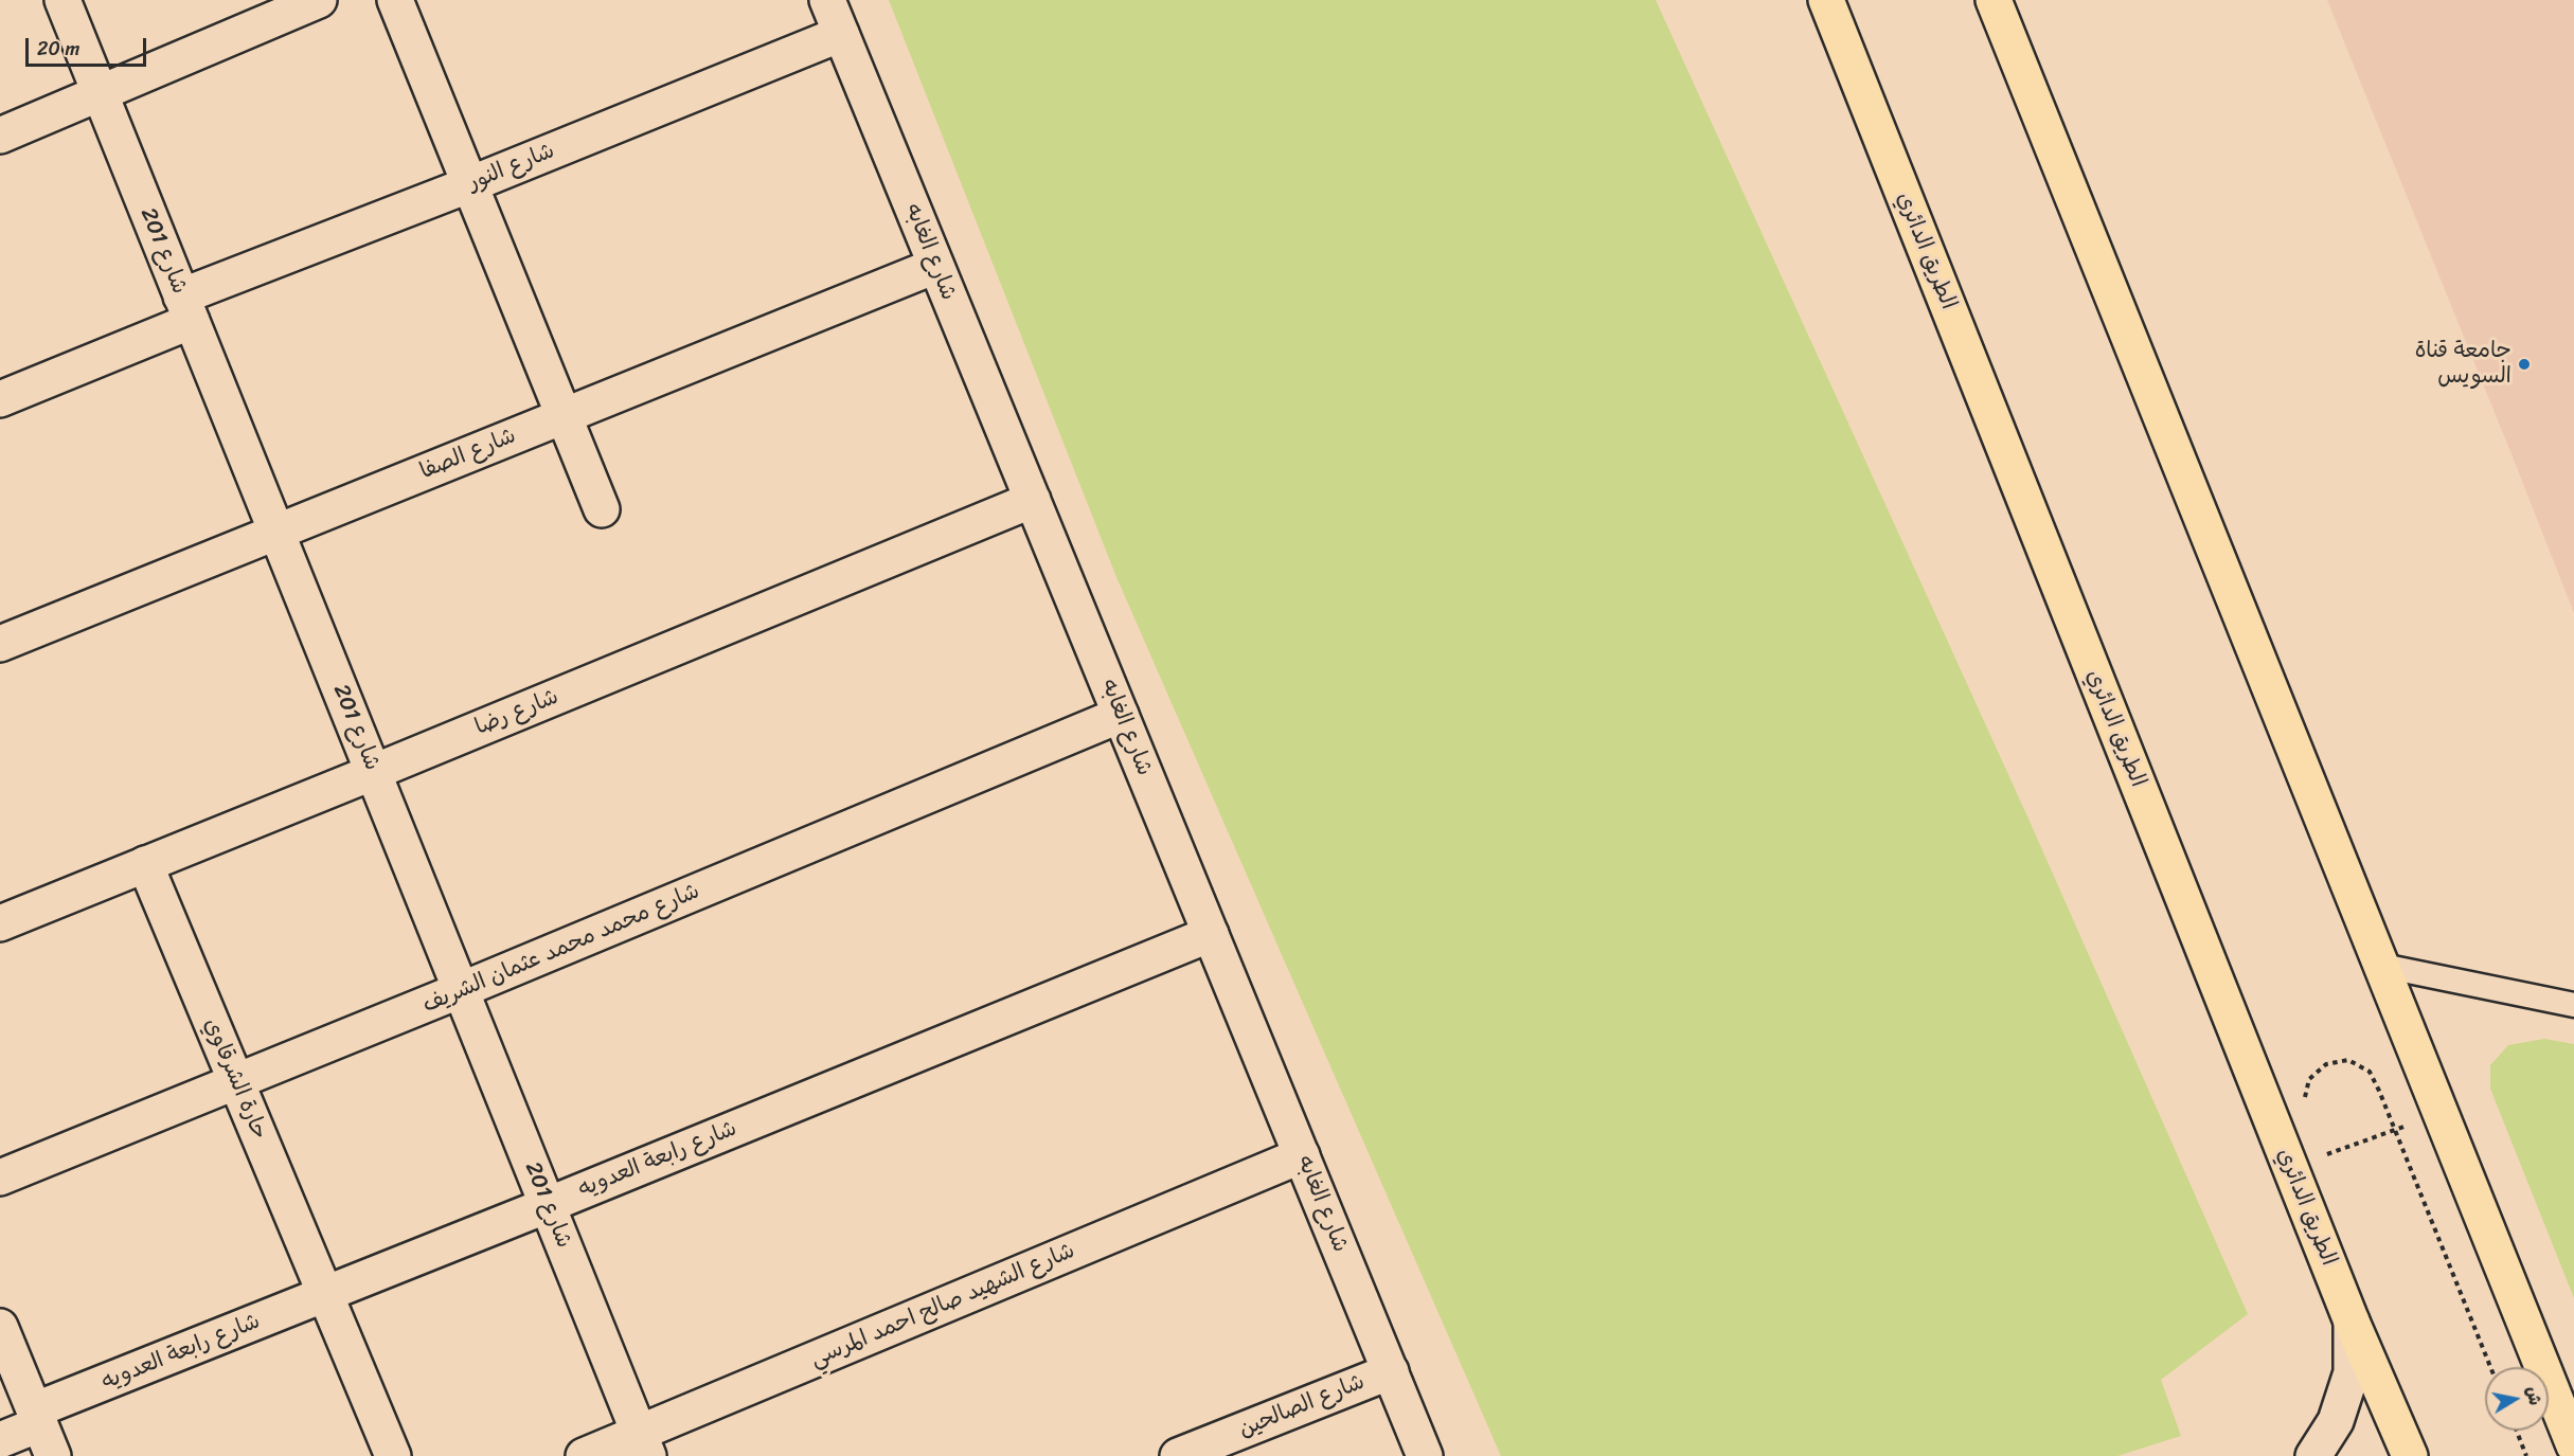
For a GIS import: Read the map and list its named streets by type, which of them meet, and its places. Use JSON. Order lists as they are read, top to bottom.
{
  "streets": {
    "main road": ["الطريق الدائري"],
    "street": [
      "شارع النور",
      "شارع 201",
      "شارع الغابه",
      "شارع الصفا",
      "شارع رضا",
      "شارع محمد محمد عثمان الشريف",
      "حارة الشرقاوي",
      "شارع رابعة العدويه",
      "شارع الشهيد صالح احمد المرسي",
      "شارع الصالحين"
    ]
  },
  "crossings": [
    ["شارع النور", "شارع 201"],
    ["شارع النور", "شارع الغابه"],
    ["شارع 201", "شارع الصفا"],
    ["شارع 201", "شارع رضا"],
    ["شارع 201", "شارع محمد محمد عثمان الشريف"],
    ["شارع 201", "شارع رابعة العدويه"],
    ["شارع 201", "شارع الشهيد صالح احمد المرسي"],
    ["شارع الغابه", "شارع الصفا"],
    ["شارع الغابه", "شارع رضا"],
    ["شارع الغابه", "شارع محمد محمد عثمان الشريف"],
    ["شارع الغابه", "شارع رابعة العدويه"],
    ["شارع الغابه", "شارع الشهيد صالح احمد المرسي"],
    ["شارع الغابه", "شارع الصالحين"],
    ["شارع رضا", "حارة الشرقاوي"],
    ["شارع محمد محمد عثمان الشريف", "حارة الشرقاوي"],
    ["حارة الشرقاوي", "شارع رابعة العدويه"]
  ],
  "places": ["جامعة قناة السويس"],
  "scale_bar": "20 m",
  "north": "right"
}
